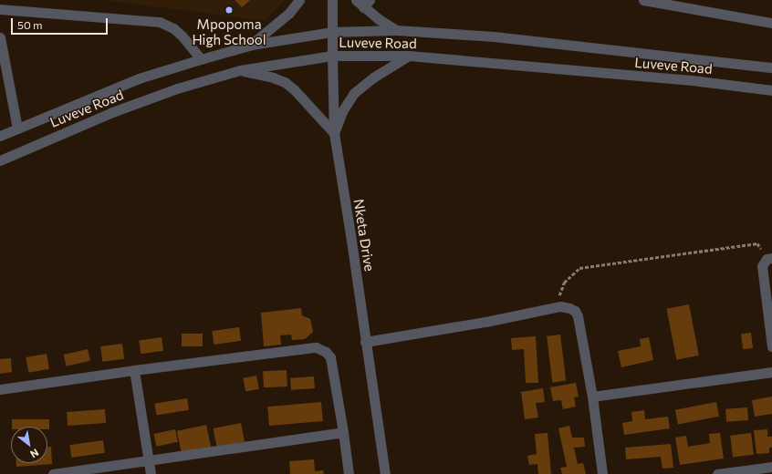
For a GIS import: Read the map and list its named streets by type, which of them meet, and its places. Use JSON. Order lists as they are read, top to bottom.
{
  "streets": {
    "street": ["Luveve Road", "Nketa Drive"]
  },
  "crossings": [
    ["Luveve Road", "Nketa Drive"]
  ],
  "places": ["Mpopoma High School"],
  "scale_bar": "50 m",
  "north": "bottom right"
}
